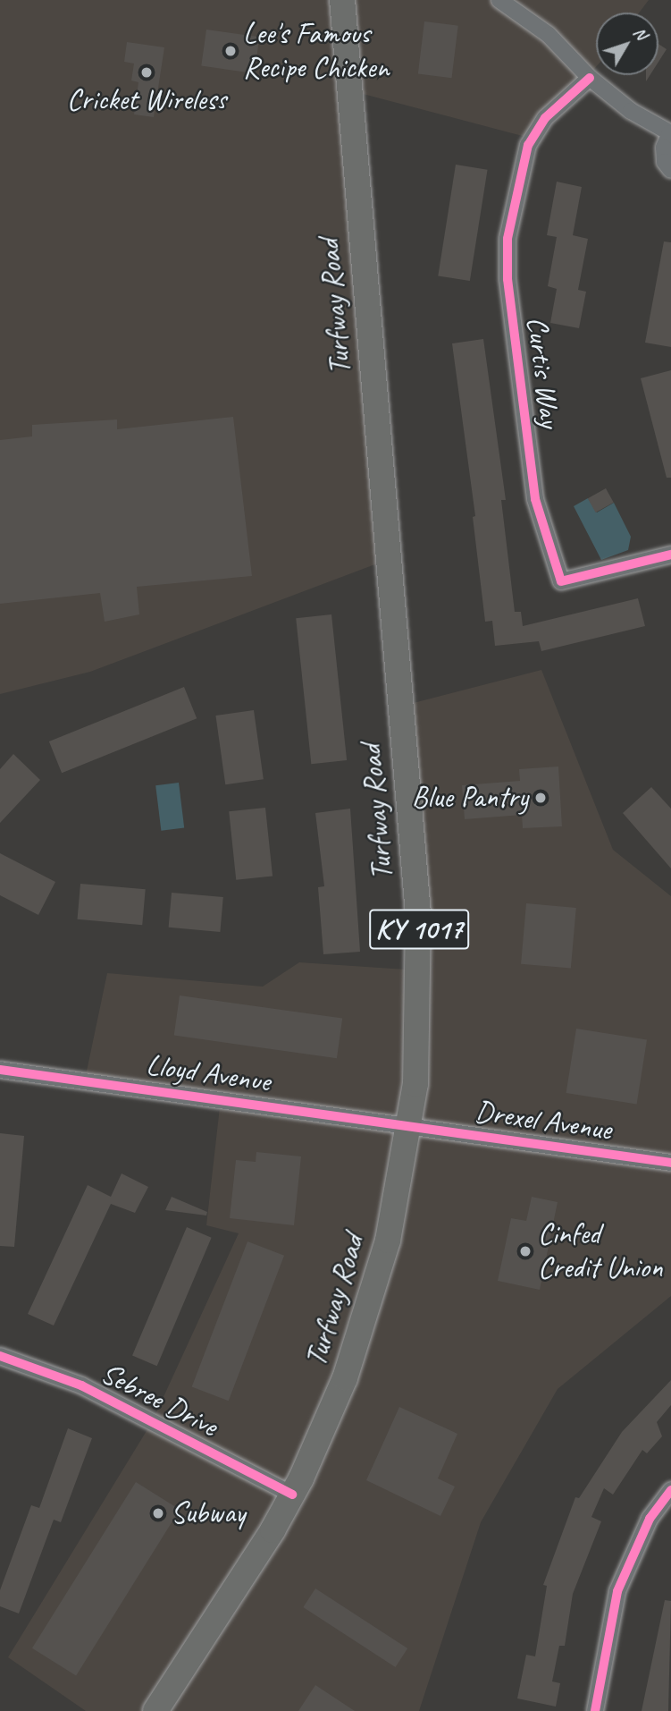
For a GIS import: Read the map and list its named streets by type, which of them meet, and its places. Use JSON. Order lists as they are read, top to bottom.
{
  "streets": {
    "main road": ["Turfway Road", "KY 1017"],
    "street": [
      "Curtis Way",
      "Lloyd Avenue",
      "Drexel Avenue",
      "Sebree Drive"
    ]
  },
  "crossings": [
    ["Turfway Road", "Lloyd Avenue"],
    ["Turfway Road", "Drexel Avenue"],
    ["Turfway Road", "Sebree Drive"],
    ["Lloyd Avenue", "Drexel Avenue"]
  ],
  "places": [
    "Lee's Famous Recipe Chicken",
    "Cricket Wireless",
    "Blue Pantry",
    "Cinfed Credit Union",
    "Subway"
  ],
  "north": "top right"
}
